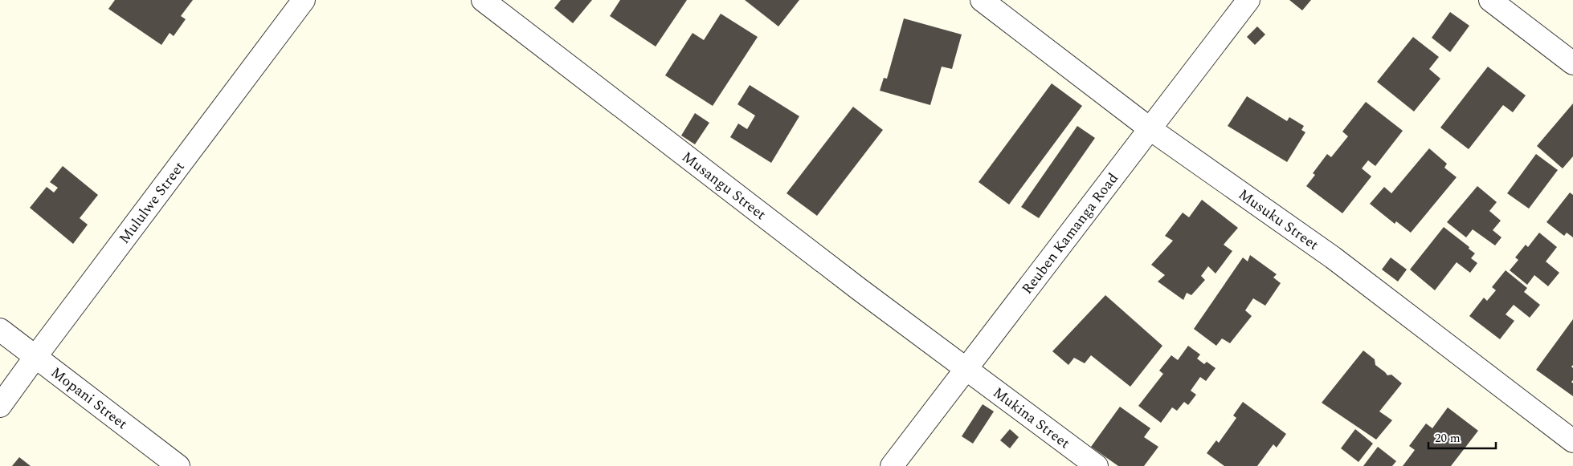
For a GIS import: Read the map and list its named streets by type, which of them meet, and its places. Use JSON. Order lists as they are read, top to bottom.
{
  "streets": {
    "street": [
      "Musangu Street",
      "Mululwe Street",
      "Musuku Street",
      "Reuben Kamanga Road",
      "Mopani Street",
      "Mukina Street"
    ]
  },
  "crossings": [
    ["Musangu Street", "Reuben Kamanga Road"],
    ["Musangu Street", "Mukina Street"],
    ["Mululwe Street", "Mopani Street"],
    ["Musuku Street", "Reuben Kamanga Road"],
    ["Reuben Kamanga Road", "Mukina Street"]
  ],
  "scale_bar": "20 m"
}
